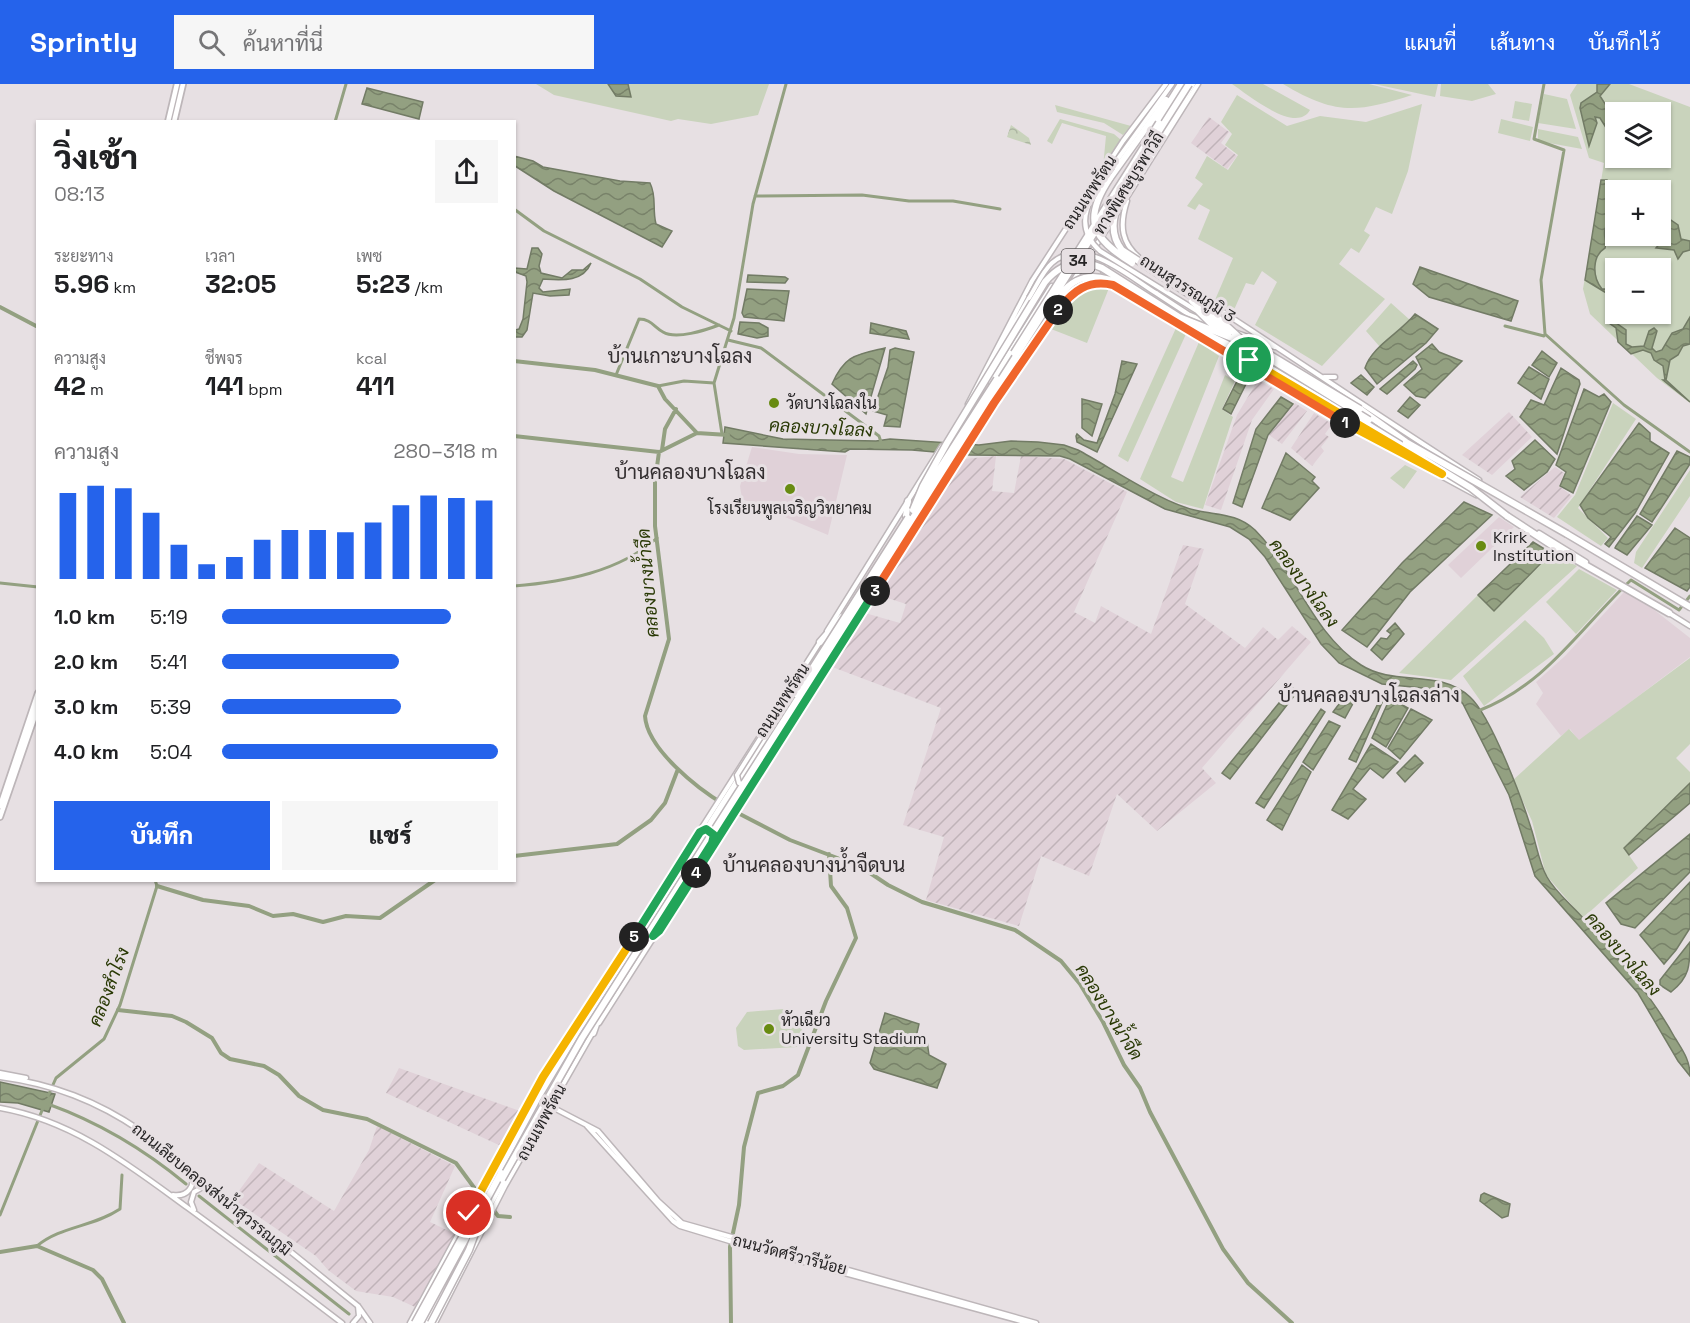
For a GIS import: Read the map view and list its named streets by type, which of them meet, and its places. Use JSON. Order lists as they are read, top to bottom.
{
  "streets": {
    "highway": ["ทางพิเศษบูรพาวิถี", "ถนนเทพรัตน", "34"],
    "main road": ["ถนนสุวรรณภูมิ 3", "ถนนเลียบคลองส่งน้ำสุวรรณภูมิ", "ถนนวัดศรีวารีน้อย"]
  },
  "crossings": [
    ["ทางพิเศษบูรพาวิถี", "ถนนเทพรัตน"],
    ["ถนนเทพรัตน", "ถนนสุวรรณภูมิ 3"],
    ["ถนนเทพรัตน", "ถนนวัดศรีวารีน้อย"]
  ],
  "districts": [
    "บ้านเกาะบางโฉลง",
    "บ้านคลองบางโฉลง",
    "บ้านคลองบางโฉลงล่าง",
    "บ้านคลองบางน้ำจืดบน"
  ],
  "water": ["คลองบางโฉลง", "คลองบางน้ำจืด", "คลองสำโรง"],
  "places": [
    "วัดบางโฉลงใน",
    "โรงเรียนพูลเจริญวิทยาคม",
    "Krirk Institution",
    "หัวเฉียว University Stadium"
  ],
  "page": {
    "header": "Sprintly",
    "search": "ค้นหาที่นี่",
    "nav": ["แผนที่", "เส้นทาง", "บันทึกไว้"],
    "map_buttons": ["+", "−"],
    "heading": ["วิ่งเช้า", "08:13"],
    "stats": [
      ["ระยะทาง", "5.96 km"],
      ["เวลา", "32:05"],
      ["เพซ", "5:23 /km"],
      ["ความสูง", "42 m"],
      ["ชีพจร", "141 bpm"],
      ["kcal", "411"]
    ],
    "pins": [
      "2",
      "1",
      "3",
      "4",
      "5"
    ],
    "chart": ["ความสูง", "280–318 m"],
    "list": [
      {
        "name": "1.0 km",
        "note": "5:19"
      },
      {
        "name": "2.0 km",
        "note": "5:41"
      },
      {
        "name": "3.0 km",
        "note": "5:39"
      },
      {
        "name": "4.0 km",
        "note": "5:04"
      }
    ],
    "buttons": ["บันทึก", "แชร์"]
  }
}
